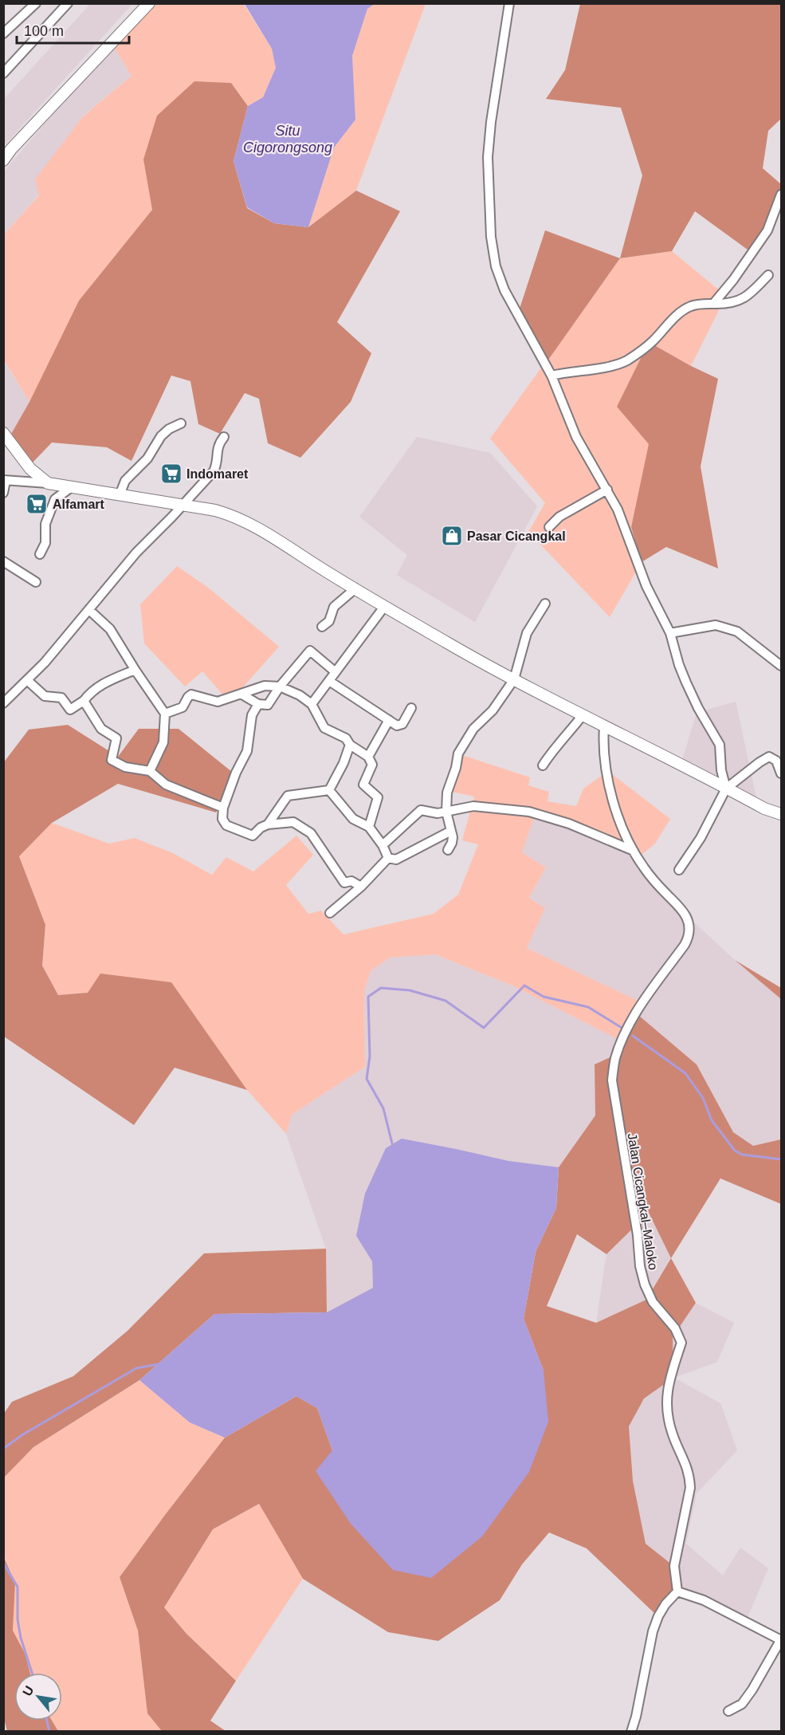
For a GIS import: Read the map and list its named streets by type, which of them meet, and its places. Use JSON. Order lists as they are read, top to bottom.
{
  "streets": {
    "street": ["Jalan Cicangkal–Maloko"]
  },
  "water": ["Situ Cigorongsong"],
  "places": {
    "supermarket": ["Indomaret", "Alfamart"],
    "shop": ["Pasar Cicangkal"]
  },
  "scale_bar": "100 m",
  "north": "top left"
}
